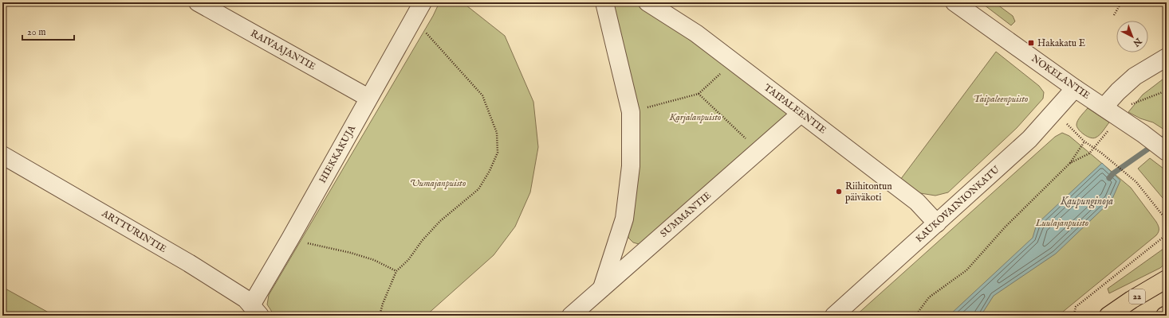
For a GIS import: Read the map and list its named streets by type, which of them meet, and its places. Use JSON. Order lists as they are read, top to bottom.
{
  "streets": {
    "highway": ["22"],
    "street": [
      "RAIVAAJANTIE",
      "NOKELANTIE",
      "TAIPALEENTIE",
      "HIEKKAKUJA",
      "KAUKOVAINIONKATU",
      "SUMMANTIE",
      "ARTTURINTIE"
    ]
  },
  "crossings": [
    ["RAIVAAJANTIE", "HIEKKAKUJA"],
    ["NOKELANTIE", "KAUKOVAINIONKATU"],
    ["TAIPALEENTIE", "KAUKOVAINIONKATU"],
    ["TAIPALEENTIE", "SUMMANTIE"],
    ["HIEKKAKUJA", "ARTTURINTIE"]
  ],
  "water": ["Kaupunginoja"],
  "parks": [
    "Taipaleenpuisto",
    "Karjalanpuisto",
    "Uumajanpuisto",
    "Luulajanpuisto"
  ],
  "places": {
    "transit": ["Hakakatu E"],
    "other": ["Riihitontun päiväkoti"]
  },
  "scale_bar": "20 m",
  "north": "bottom right"
}
